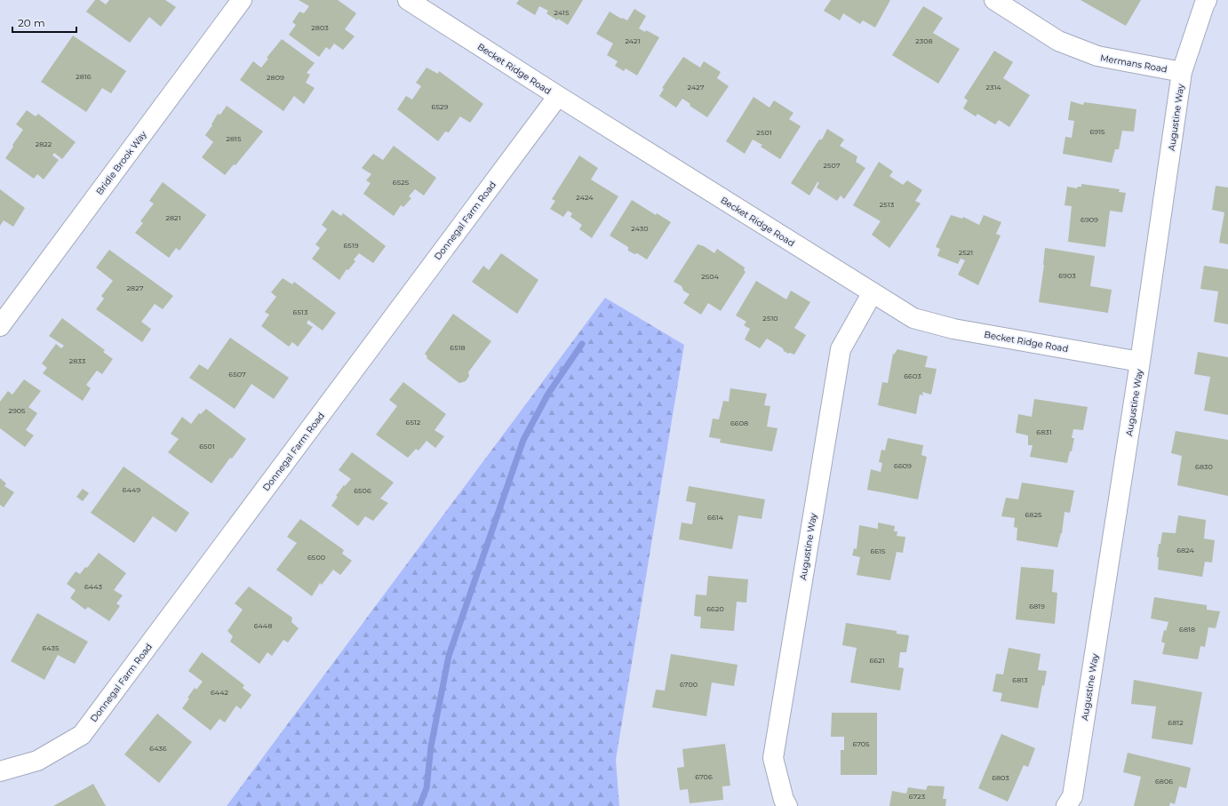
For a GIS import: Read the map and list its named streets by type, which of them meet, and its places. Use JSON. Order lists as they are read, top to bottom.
{
  "streets": {
    "street": [
      "Mermans Road",
      "Becket Ridge Road",
      "Augustine Way",
      "Bridle Brook Way",
      "Donnegal Farm Road"
    ]
  },
  "crossings": [
    ["Mermans Road", "Augustine Way"],
    ["Becket Ridge Road", "Augustine Way"],
    ["Becket Ridge Road", "Donnegal Farm Road"]
  ],
  "house_numbers": [
    "2415",
    "2803",
    "2421",
    "2308",
    "2816",
    "2809",
    "2427",
    "2314",
    "6529",
    "6915",
    "2501",
    "2815",
    "2822",
    "2507",
    "6525",
    "2424",
    "2513",
    "2821",
    "6909",
    "2430",
    "6519",
    "2521",
    "6903",
    "2504",
    "2827",
    "6513",
    "2510",
    "6518",
    "2833",
    "6507",
    "6603",
    "2905",
    "6512",
    "6608",
    "6831",
    "6501",
    "6609",
    "6830",
    "6449",
    "6506",
    "6825",
    "6614",
    "6824",
    "6615",
    "6500",
    "6443",
    "6819",
    "6620",
    "6448",
    "6818",
    "6435",
    "6621",
    "6813",
    "6700",
    "6442",
    "6812",
    "6705",
    "6436",
    "6706",
    "6803",
    "6806",
    "6723"
  ],
  "scale_bar": "20 m"
}
